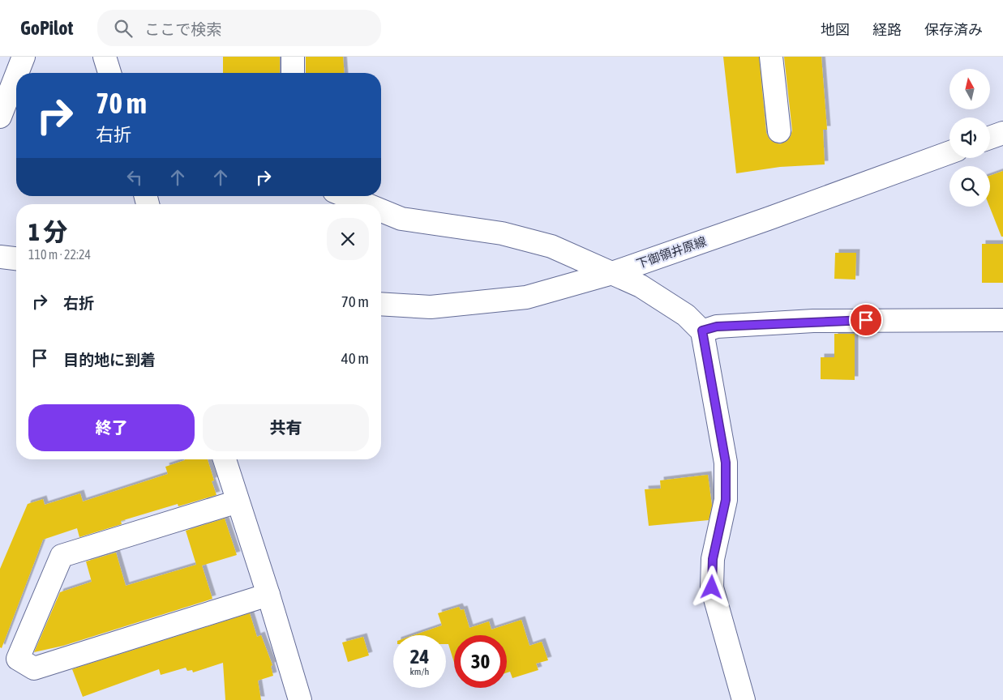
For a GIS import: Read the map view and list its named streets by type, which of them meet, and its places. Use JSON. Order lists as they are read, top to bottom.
{
  "streets": {
    "main road": ["下御領井原線"]
  },
  "north": "top",
  "page": {
    "header": "GoPilot",
    "search": "ここで検索",
    "nav": ["地図", "経路", "保存済み"],
    "turn": ["70 m", "右折"],
    "heading": ["1 分", "110 m · 22:24"],
    "list": [
      {
        "name": "右折",
        "value": "70 m"
      },
      {
        "name": "目的地に到着",
        "value": "40 m"
      }
    ],
    "buttons": ["終了", "共有"],
    "speed": "24 km/h",
    "limit": "30"
  }
}
